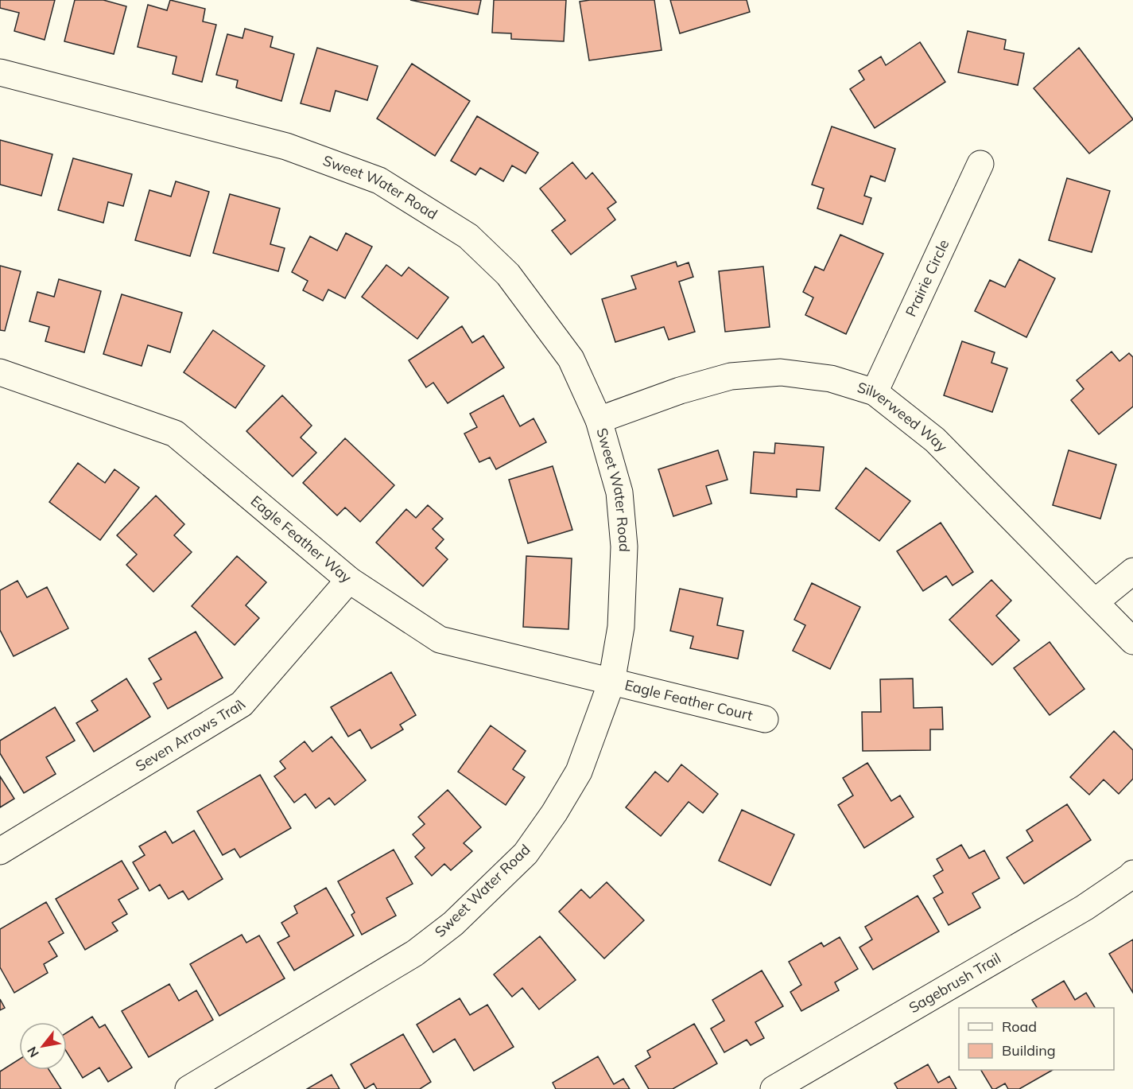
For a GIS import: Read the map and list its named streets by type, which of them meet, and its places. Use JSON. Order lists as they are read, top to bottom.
{
  "streets": {
    "street": [
      "Sweet Water Road",
      "Prairie Circle",
      "Silverweed Way",
      "Eagle Feather Way",
      "Eagle Feather Court",
      "Seven Arrows Trail",
      "Sagebrush Trail"
    ]
  },
  "crossings": [
    ["Sweet Water Road", "Silverweed Way"],
    ["Sweet Water Road", "Eagle Feather Way"],
    ["Sweet Water Road", "Eagle Feather Court"],
    ["Prairie Circle", "Silverweed Way"],
    ["Eagle Feather Way", "Eagle Feather Court"],
    ["Eagle Feather Way", "Seven Arrows Trail"]
  ],
  "legend": ["Road", "Building"],
  "north": "bottom left"
}
